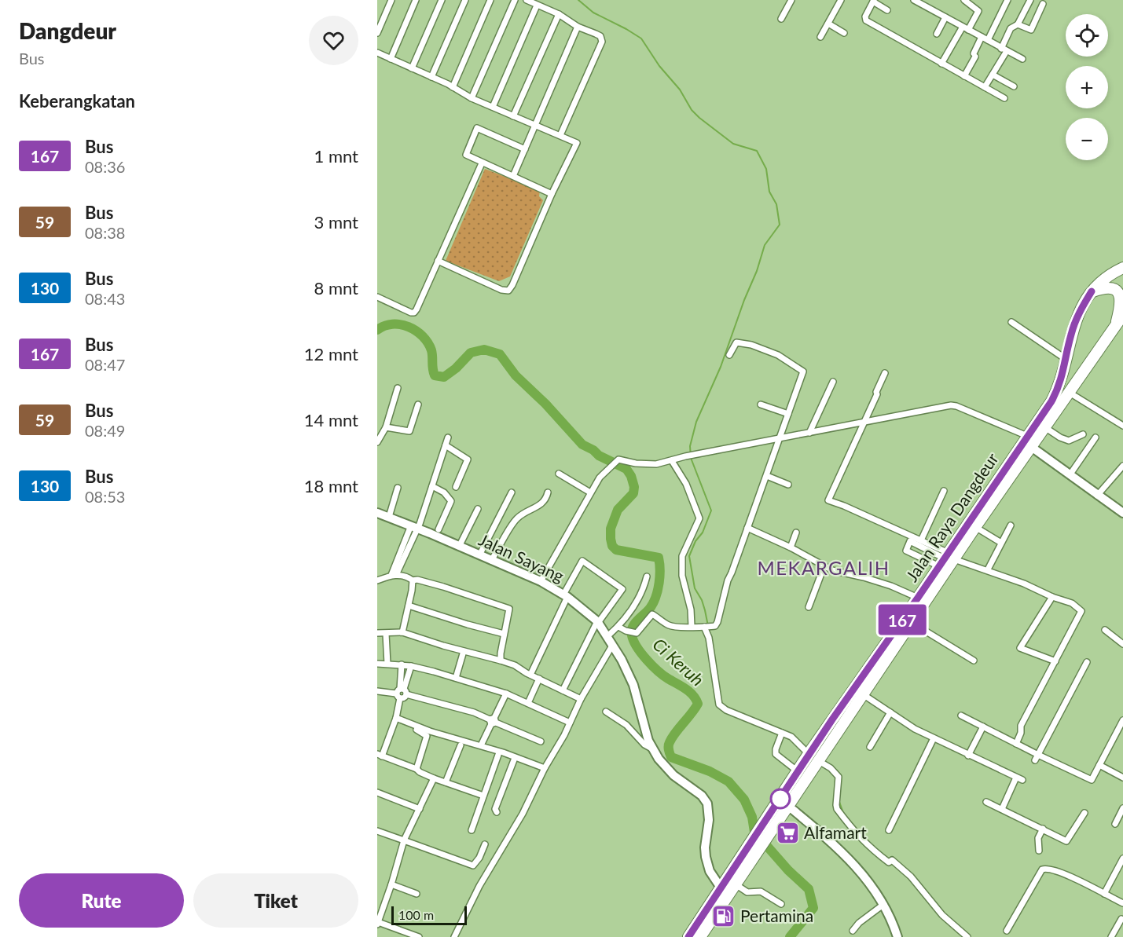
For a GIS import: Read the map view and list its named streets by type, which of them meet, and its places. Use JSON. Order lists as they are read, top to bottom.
{
  "streets": {
    "highway": ["Jalan Raya Dangdeur"],
    "main road": ["Jalan Sayang"]
  },
  "crossings": [
    ["Jalan Raya Dangdeur", "Jalan Sayang"]
  ],
  "districts": ["MEKARGALIH"],
  "water": ["Ci Keruh"],
  "places": {
    "supermarket": ["Alfamart"],
    "fuel station": ["Pertamina"]
  },
  "lines": ["bus line 167"],
  "scale_bar": "100 m",
  "page": {
    "heading": [
      ["Dangdeur", "Bus"],
      "Keberangkatan"
    ],
    "on_map": "167",
    "map_buttons": ["+", "−"],
    "list": [
      {
        "mark": "167",
        "name": "Bus",
        "note": "08:36",
        "value": "1 mnt"
      },
      {
        "mark": "59",
        "name": "Bus",
        "note": "08:38",
        "value": "3 mnt"
      },
      {
        "mark": "130",
        "name": "Bus",
        "note": "08:43",
        "value": "8 mnt"
      },
      {
        "mark": "167",
        "name": "Bus",
        "note": "08:47",
        "value": "12 mnt"
      },
      {
        "mark": "59",
        "name": "Bus",
        "note": "08:49",
        "value": "14 mnt"
      },
      {
        "mark": "130",
        "name": "Bus",
        "note": "08:53",
        "value": "18 mnt"
      }
    ],
    "buttons": ["Rute", "Tiket"],
    "scale": "100 m"
  }
}
